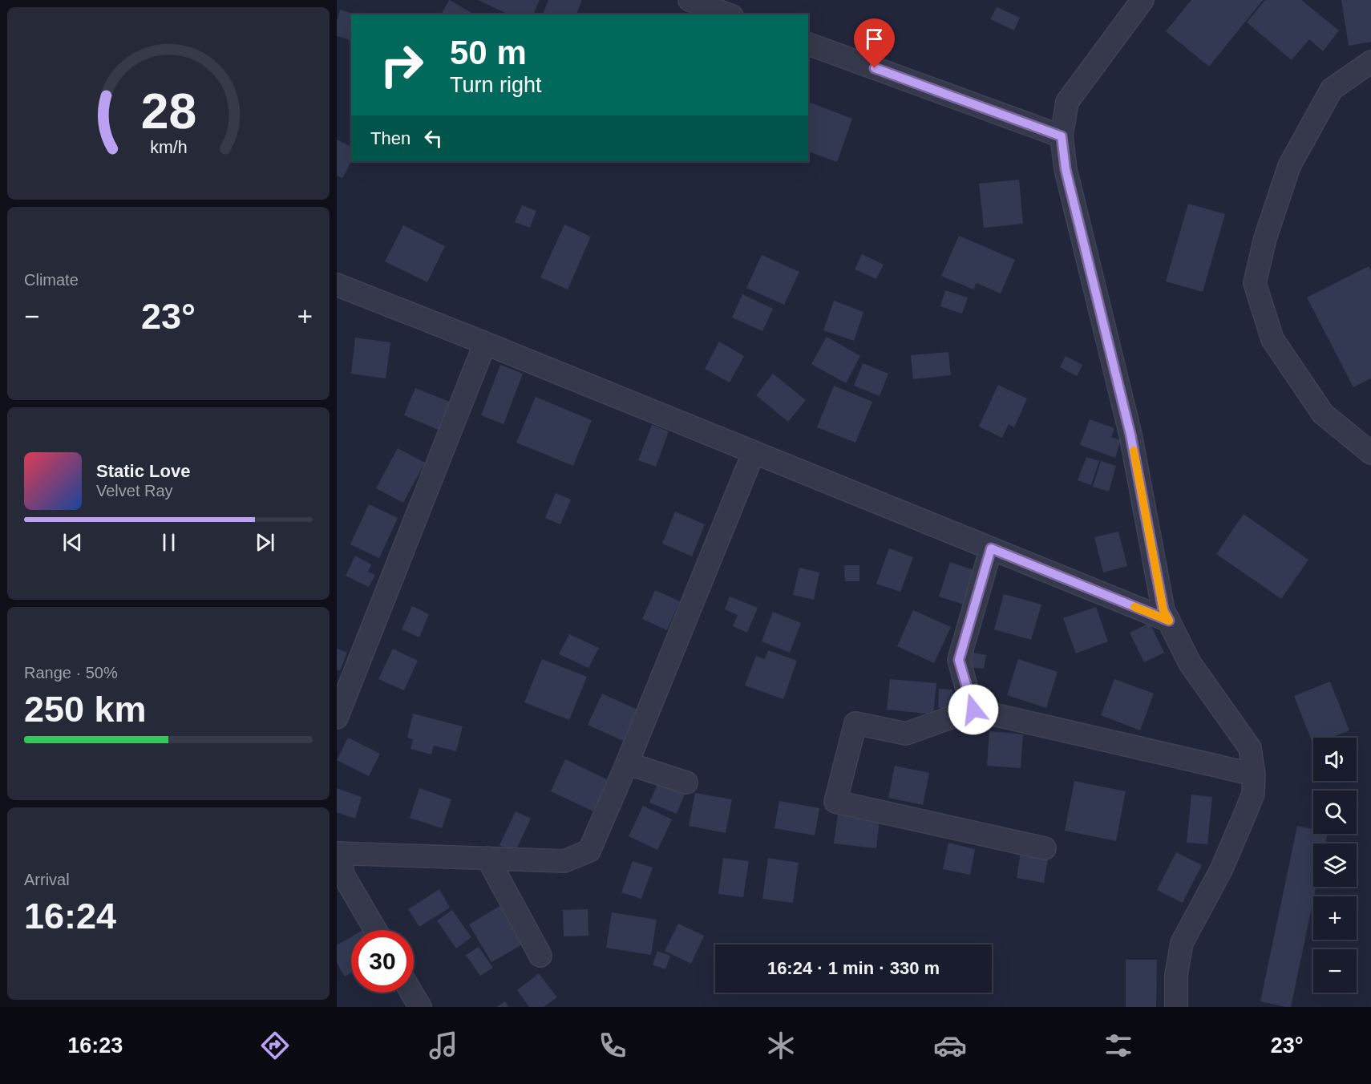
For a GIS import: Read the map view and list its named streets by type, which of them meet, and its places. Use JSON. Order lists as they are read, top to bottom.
{
  "page": {
    "turn": ["50 m", "Turn right"],
    "then": "Then",
    "tile": [
      "Climate",
      ["Range · 50%", "250 km"],
      ["Arrival", "16:24"]
    ],
    "heat": ["−", "23°", "+"],
    "song": ["Static Love", "Velvet Ray"],
    "map_buttons": ["+", "−"],
    "limit": "30",
    "trip": "16:24 · 1 min · 330 m",
    "tabs": ["16:23", "23°"],
    "gauge": ["28", "km/h"]
  }
}
